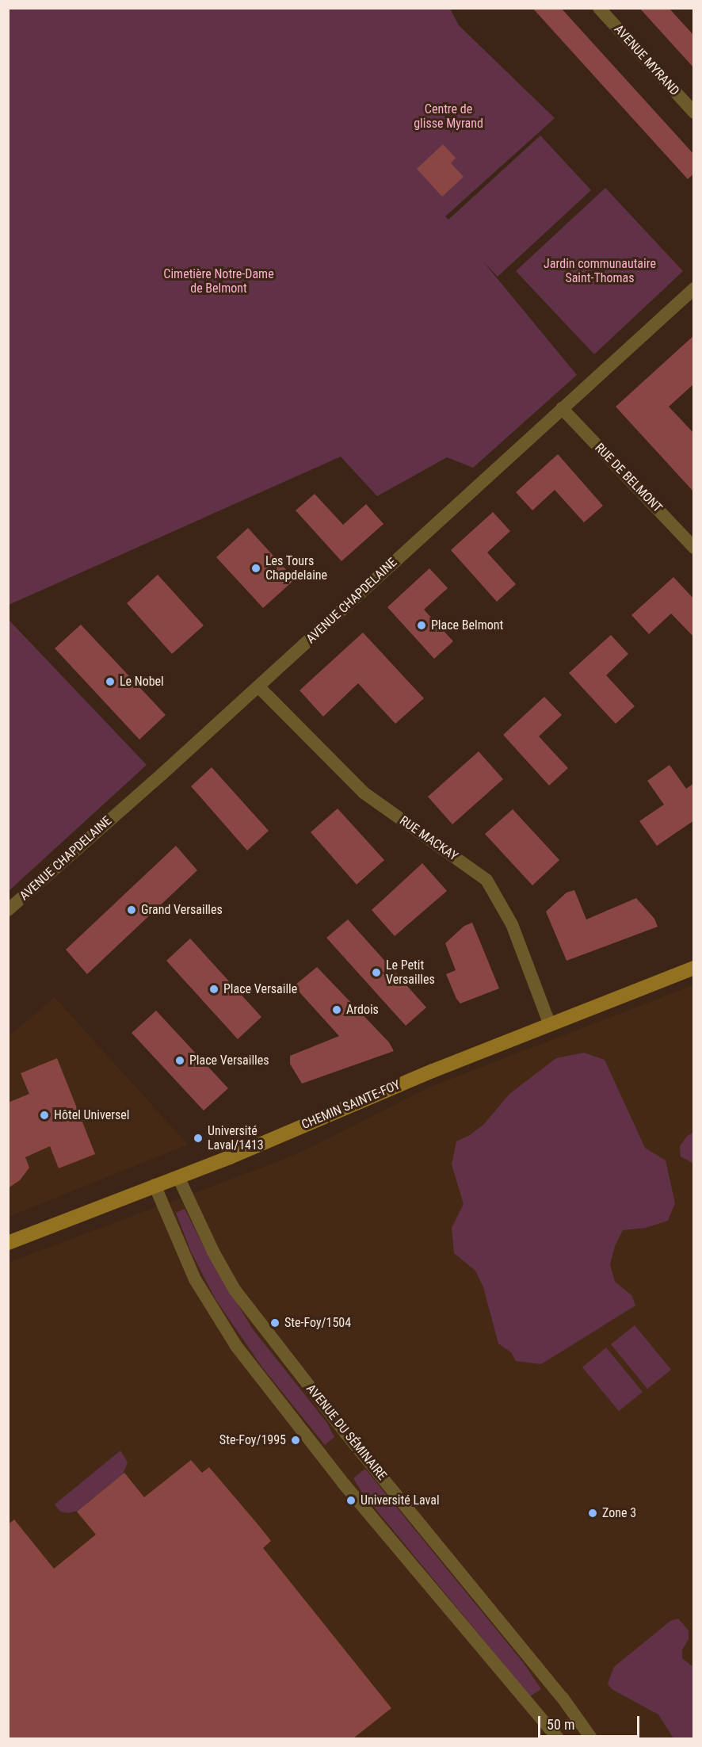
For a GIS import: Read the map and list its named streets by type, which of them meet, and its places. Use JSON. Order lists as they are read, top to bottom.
{
  "streets": {
    "main road": ["CHEMIN SAINTE-FOY"],
    "street": [
      "AVENUE MYRAND",
      "RUE DE BELMONT",
      "AVENUE CHAPDELAINE",
      "RUE MACKAY",
      "AVENUE DU SÉMINAIRE"
    ]
  },
  "crossings": [
    ["RUE DE BELMONT", "AVENUE CHAPDELAINE"],
    ["AVENUE CHAPDELAINE", "RUE MACKAY"],
    ["RUE MACKAY", "CHEMIN SAINTE-FOY"],
    ["CHEMIN SAINTE-FOY", "AVENUE DU SÉMINAIRE"]
  ],
  "parks": ["Centre de glisse Myrand", "Jardin communautaire Saint-Thomas", "Cimetière Notre-Dame de Belmont"],
  "places": [
    "Les Tours Chapdelaine",
    "Place Belmont",
    "Le Nobel",
    "Grand Versailles",
    "Le Petit Versailles",
    "Place Versaille",
    "Ardois",
    "Place Versailles",
    "Hôtel Universel",
    "Université Laval/1413",
    "Ste-Foy/1504",
    "Ste-Foy/1995",
    "Université Laval",
    "Zone 3"
  ],
  "scale_bar": "50 m"
}
